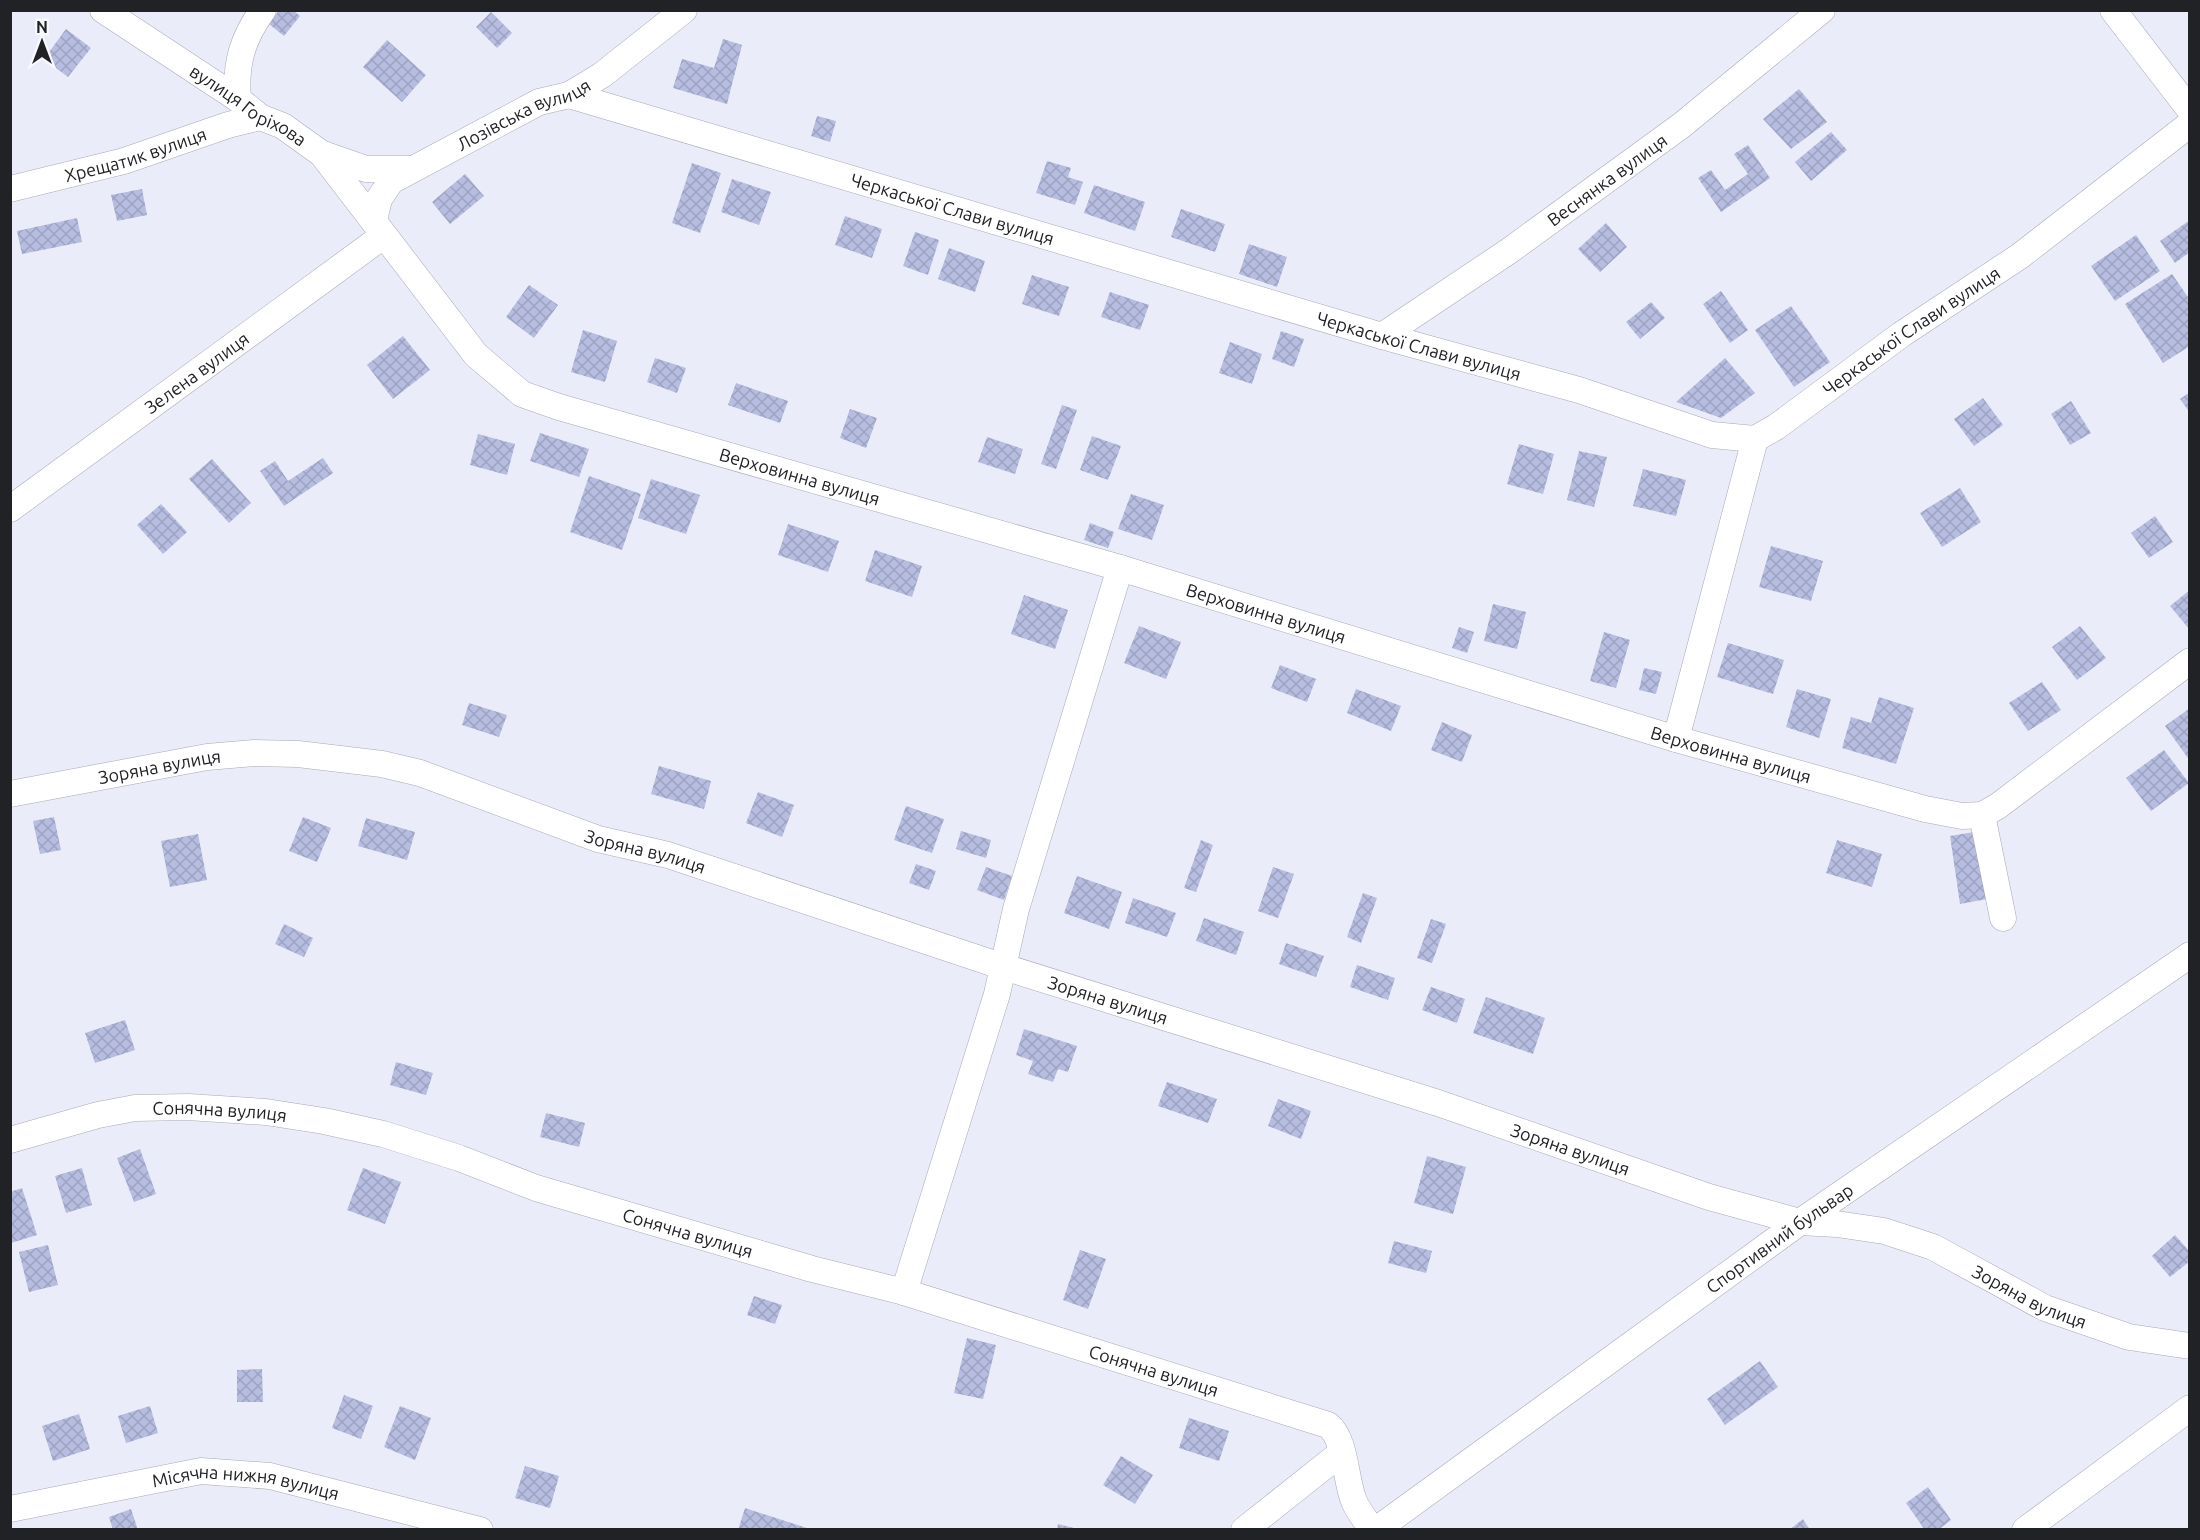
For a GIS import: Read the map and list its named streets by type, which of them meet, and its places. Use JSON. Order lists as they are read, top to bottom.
{
  "streets": {
    "street": [
      "вулиця Горіхова",
      "Лозівська вулиця",
      "Хрещатик вулиця",
      "Веснянка вулиця",
      "Черкаської Слави вулиця",
      "Зелена вулиця",
      "Верховинна вулиця",
      "Зоряна вулиця",
      "Сонячна вулиця",
      "Спортивний бульвар",
      "Місячна нижня вулиця"
    ]
  },
  "crossings": [
    ["вулиця Горіхова", "Лозівська вулиця"],
    ["вулиця Горіхова", "Хрещатик вулиця"],
    ["вулиця Горіхова", "Зелена вулиця"],
    ["вулиця Горіхова", "Верховинна вулиця"],
    ["Лозівська вулиця", "Черкаської Слави вулиця"],
    ["Лозівська вулиця", "Зелена вулиця"],
    ["Лозівська вулиця", "Верховинна вулиця"],
    ["Веснянка вулиця", "Черкаської Слави вулиця"],
    ["Зелена вулиця", "Верховинна вулиця"],
    ["Зоряна вулиця", "Спортивний бульвар"],
    ["Сонячна вулиця", "Спортивний бульвар"]
  ],
  "north": "top"
}
